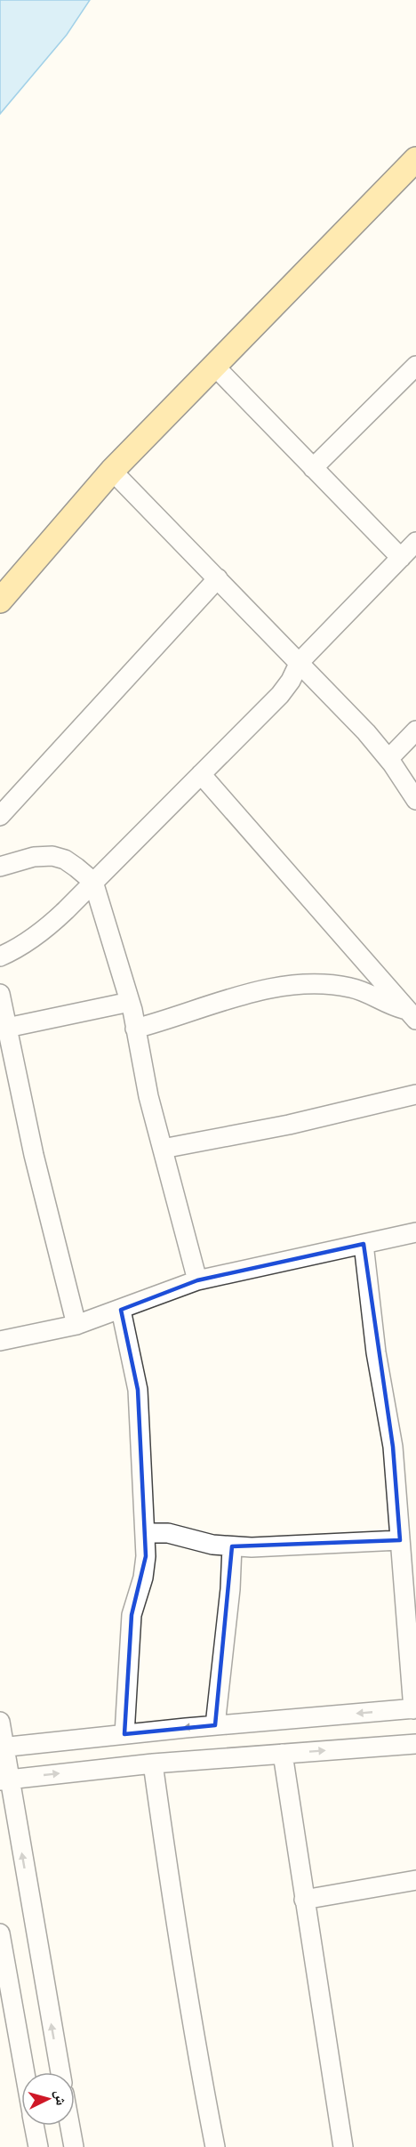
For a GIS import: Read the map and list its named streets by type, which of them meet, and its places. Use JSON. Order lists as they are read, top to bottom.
{
  "north": "right"
}
